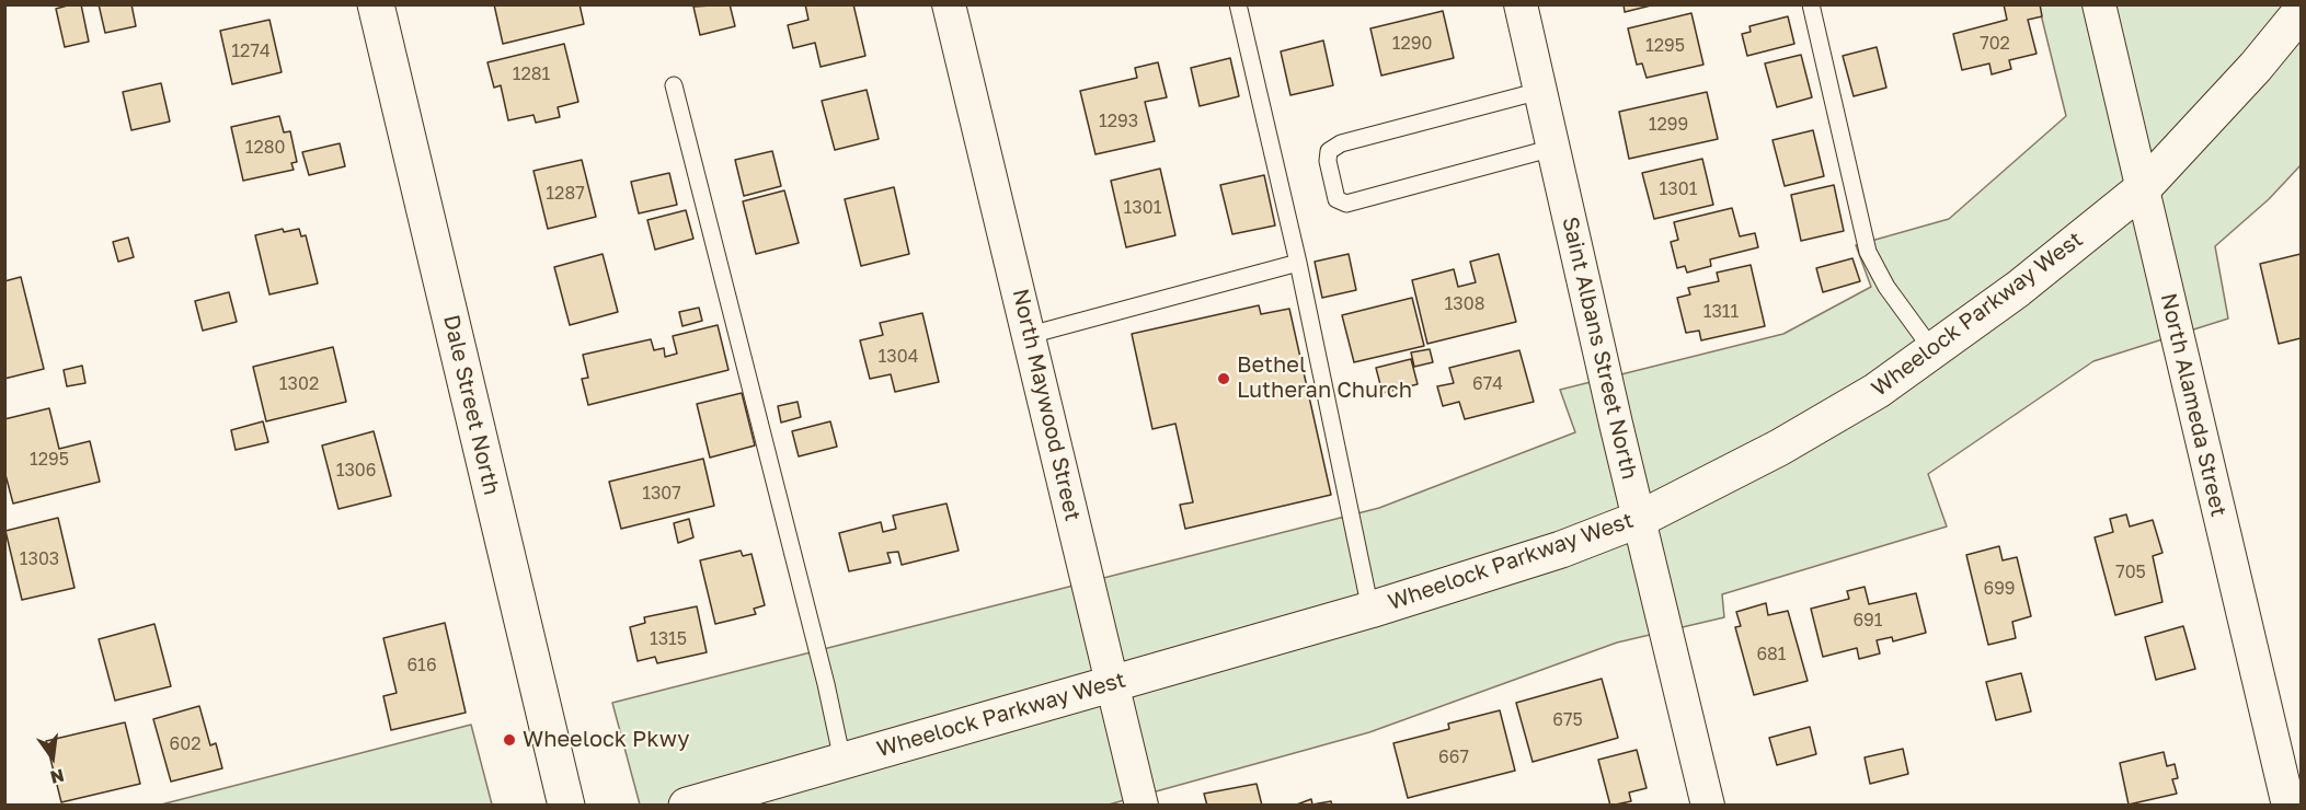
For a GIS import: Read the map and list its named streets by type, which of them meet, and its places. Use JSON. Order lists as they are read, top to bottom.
{
  "streets": {
    "street": [
      "Wheelock Parkway West",
      "Saint Albans Street North",
      "Dale Street North",
      "North Maywood Street",
      "North Alameda Street"
    ]
  },
  "crossings": [
    ["Wheelock Parkway West", "Saint Albans Street North"],
    ["Wheelock Parkway West", "North Maywood Street"],
    ["Wheelock Parkway West", "North Alameda Street"]
  ],
  "places": ["Bethel Lutheran Church", "Wheelock Pkwy"],
  "house_numbers": [
    "1290",
    "702",
    "1295",
    "1274",
    "1281",
    "1293",
    "1299",
    "1280",
    "1301",
    "1287",
    "1301",
    "1308",
    "1311",
    "1304",
    "1302",
    "674",
    "1295",
    "1306",
    "1307",
    "1303",
    "705",
    "699",
    "691",
    "1315",
    "681",
    "616",
    "675",
    "602",
    "667"
  ],
  "north": "bottom"
}
